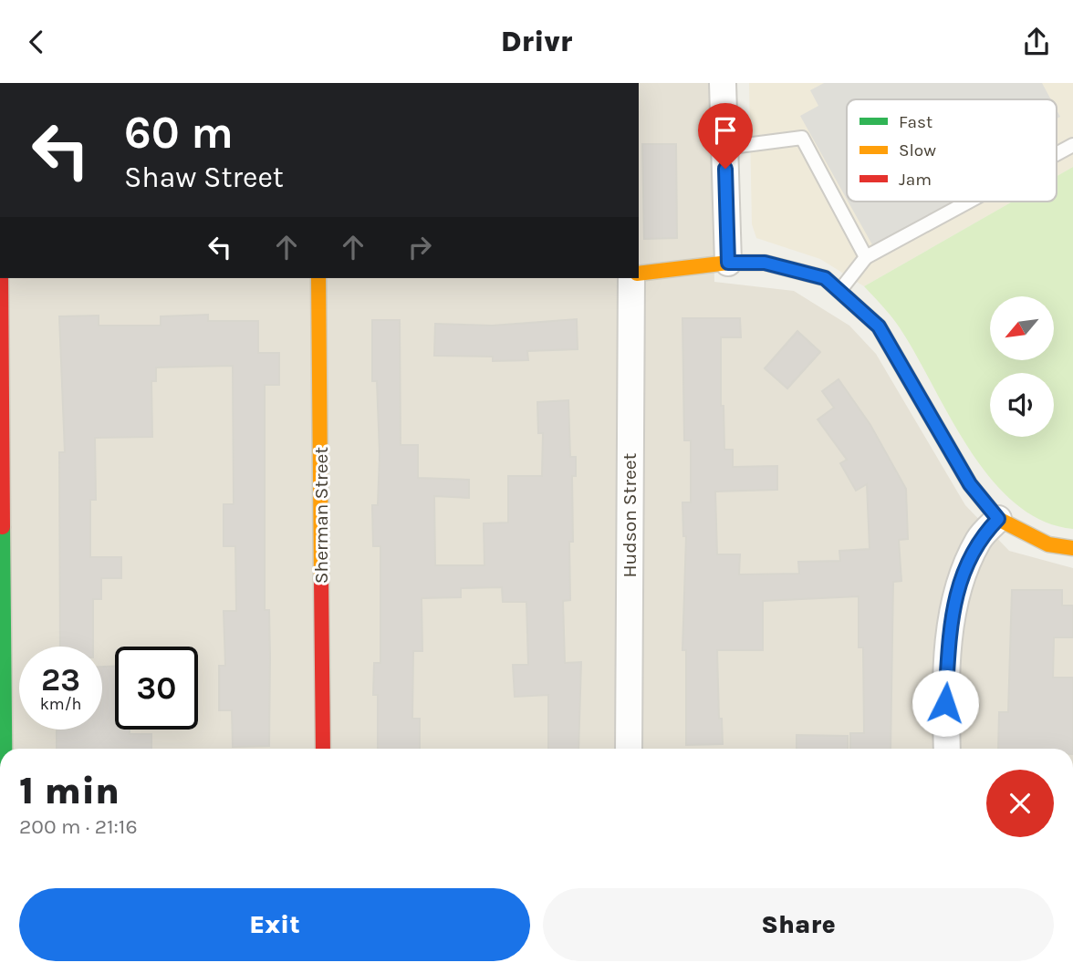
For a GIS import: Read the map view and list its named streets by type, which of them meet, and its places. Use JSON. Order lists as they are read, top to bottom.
{
  "streets": {
    "street": ["Sherman Street", "Hudson Street"]
  },
  "legend": ["Fast", "Slow", "Jam"],
  "north": "bottom left",
  "page": {
    "header": "Drivr",
    "turn": ["60 m", "Shaw Street"],
    "speed": "23 km/h",
    "limit": "30",
    "heading": ["1 min", "200 m · 21:16"],
    "buttons": ["Exit", "Share"]
  }
}
